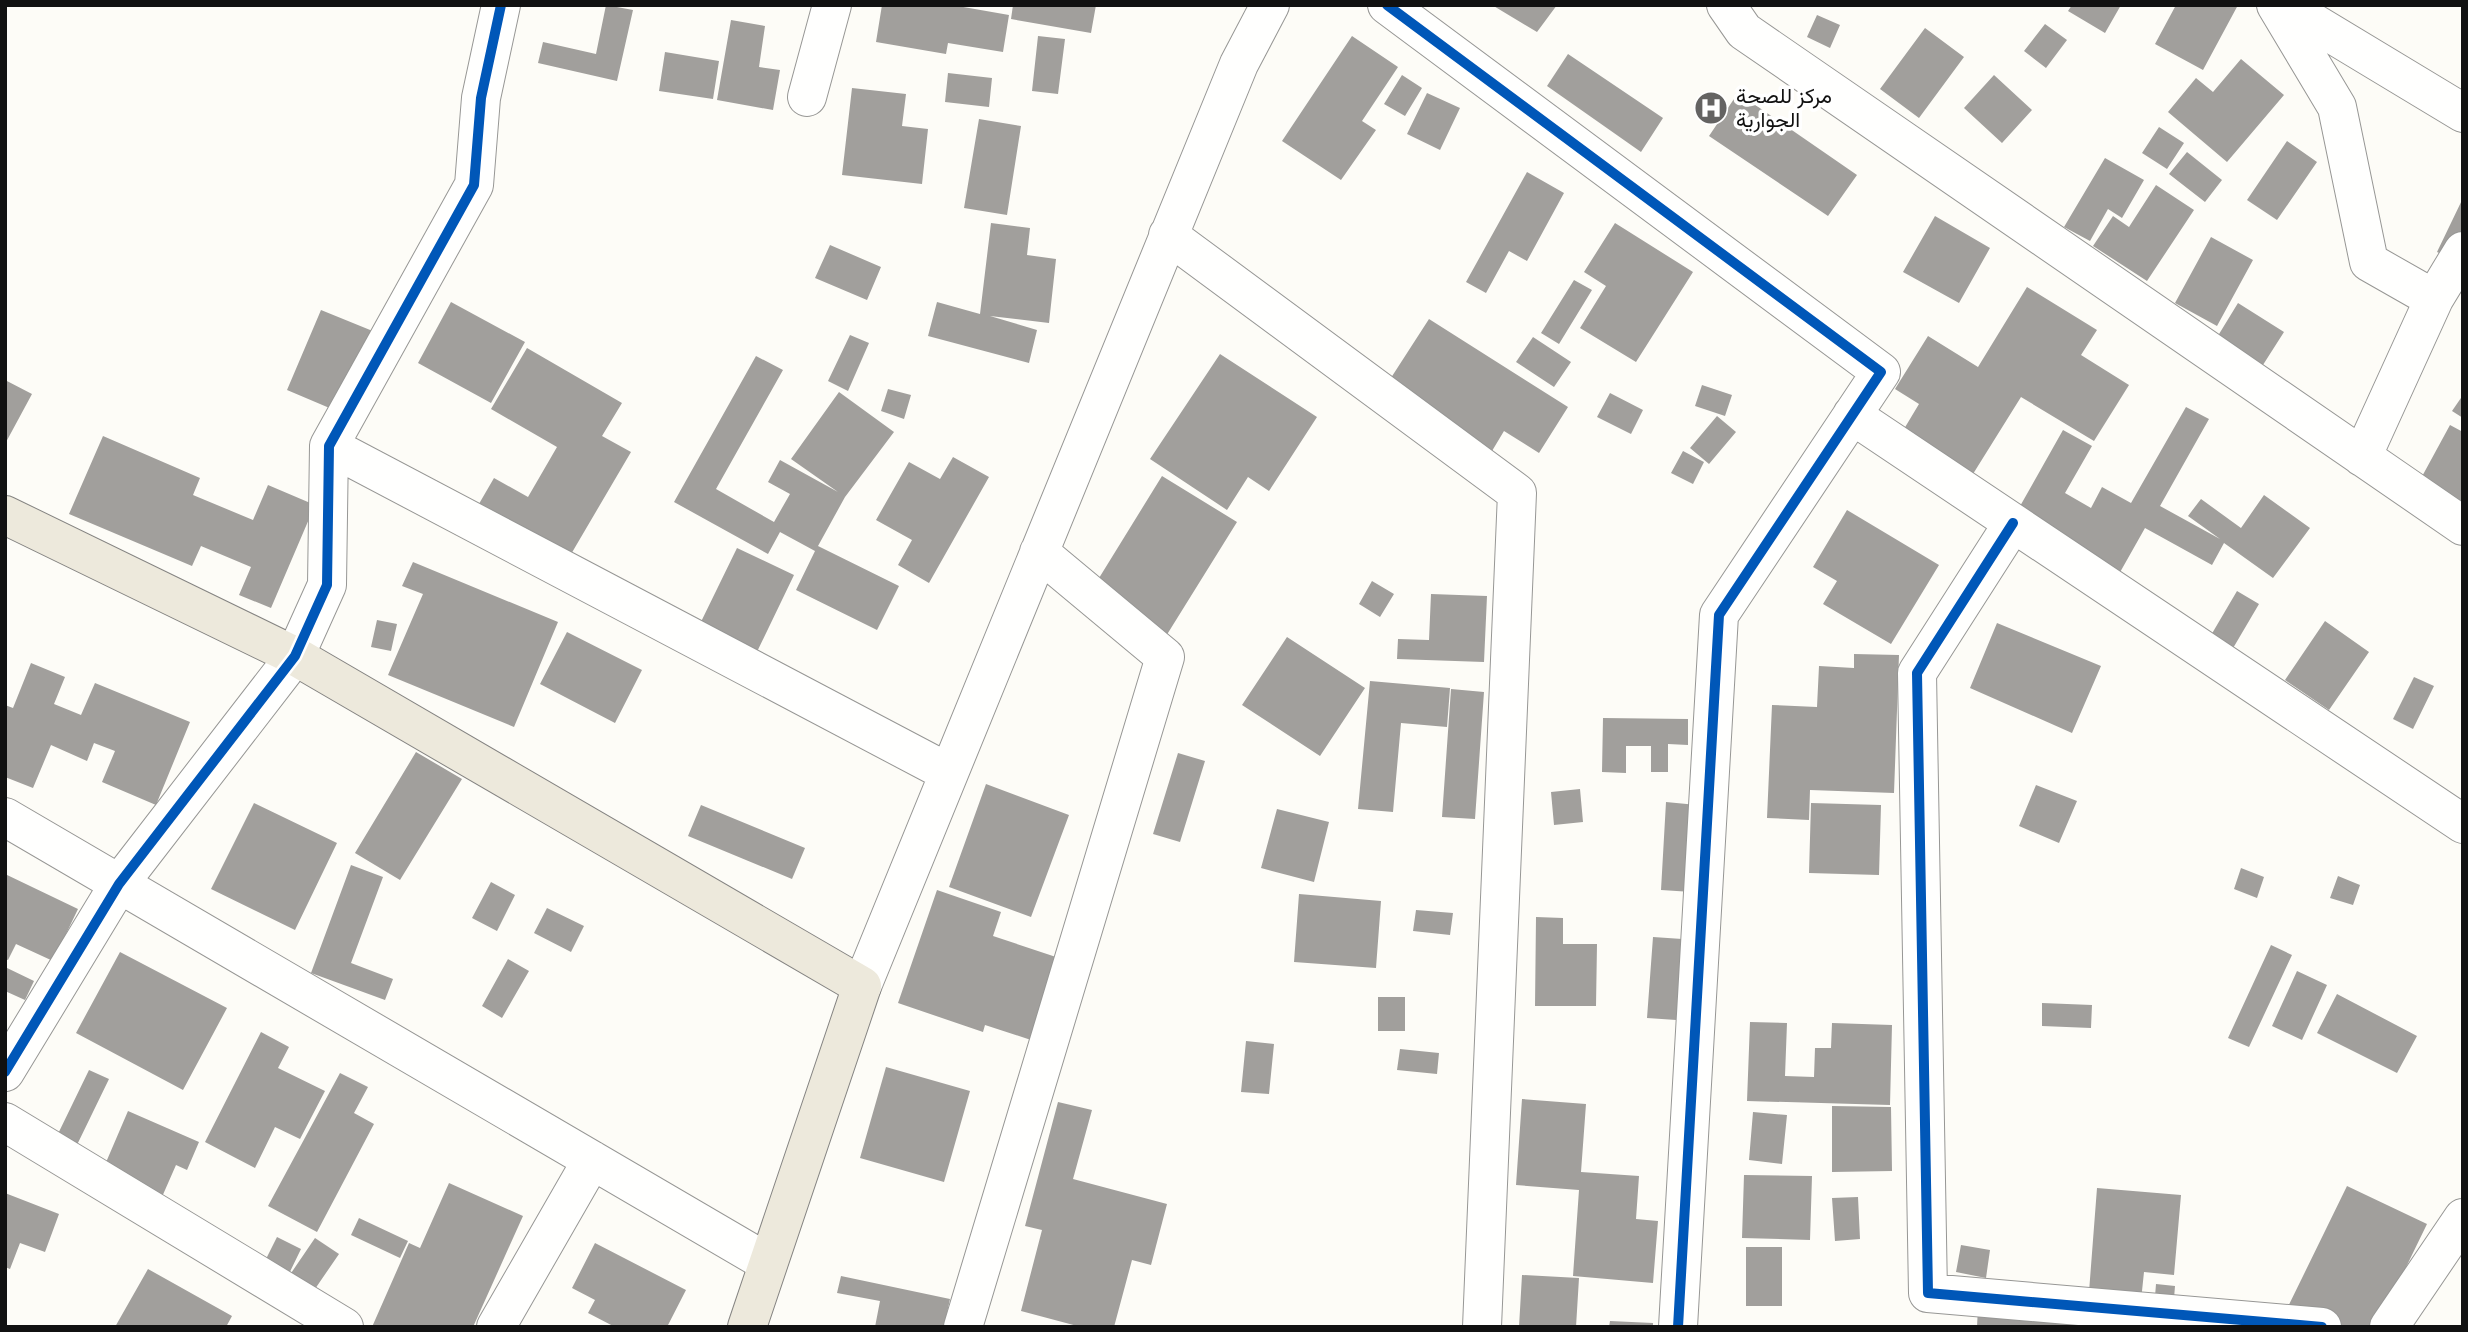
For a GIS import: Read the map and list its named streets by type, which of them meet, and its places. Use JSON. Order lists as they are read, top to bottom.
{
  "places": {
    "hospital": ["مركز للصحة الجوارية"]
  }
}
